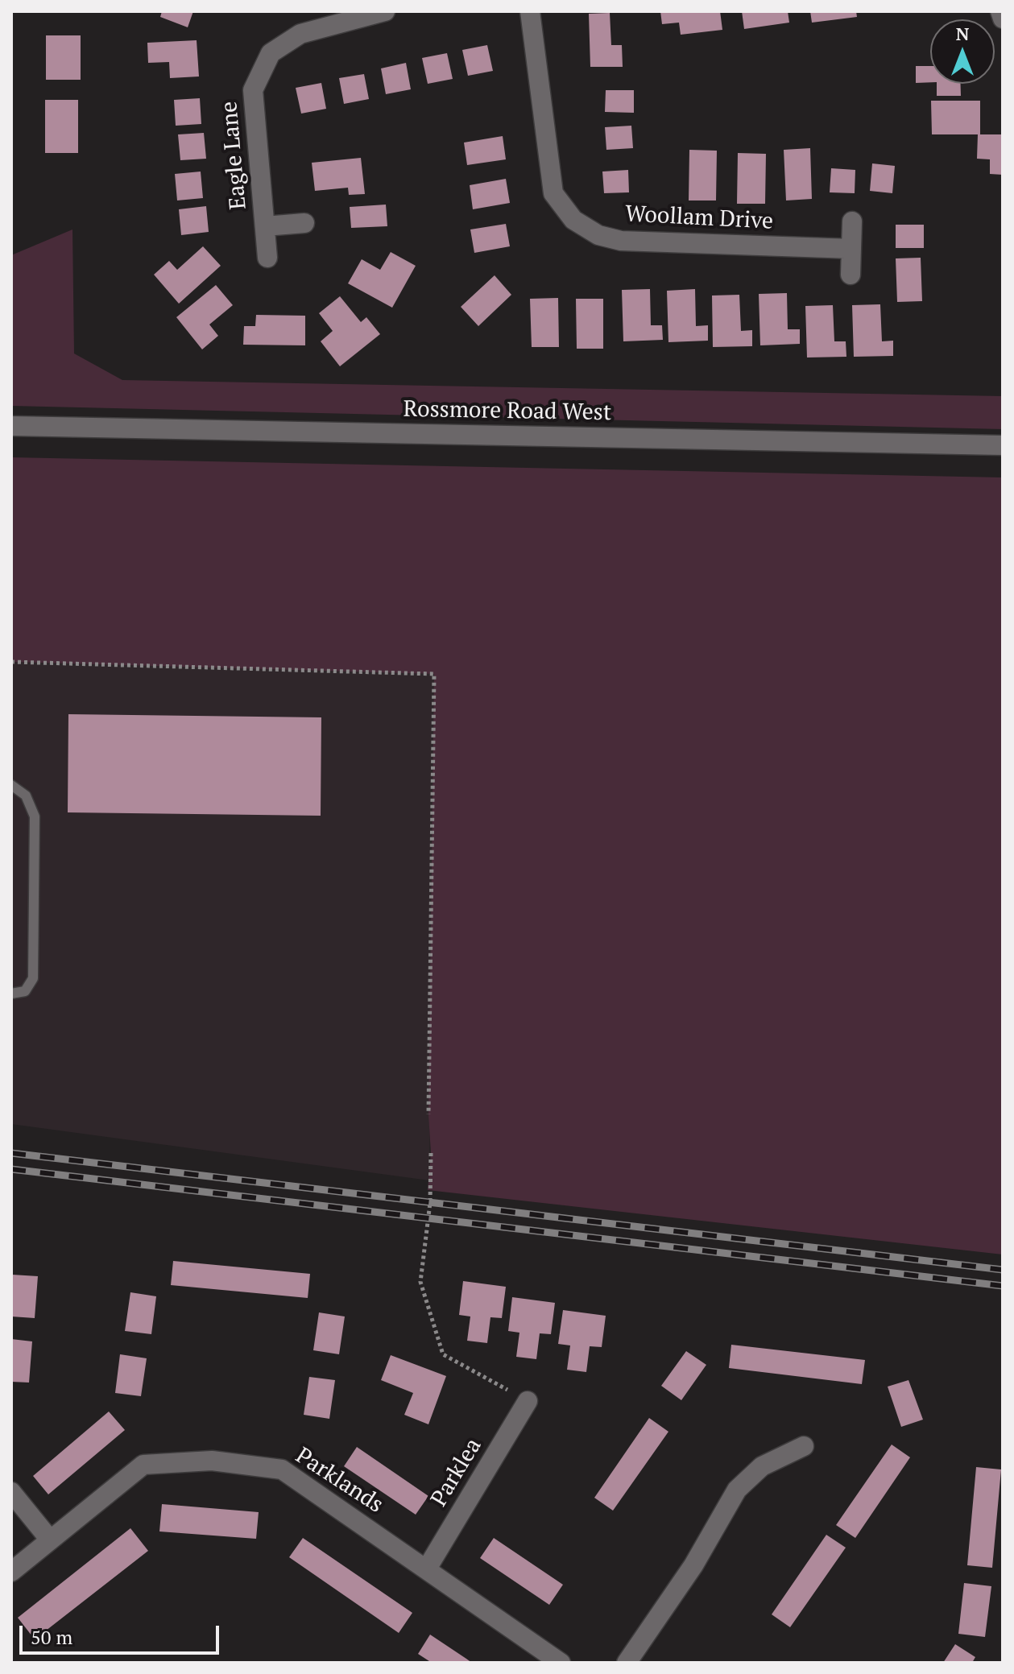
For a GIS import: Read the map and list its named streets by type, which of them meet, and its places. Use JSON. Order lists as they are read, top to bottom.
{
  "streets": {
    "street": [
      "Eagle Lane",
      "Woollam Drive",
      "Rossmore Road West",
      "Parklea",
      "Parklands"
    ]
  },
  "crossings": [
    ["Parklea", "Parklands"]
  ],
  "scale_bar": "50 m",
  "north": "top"
}
